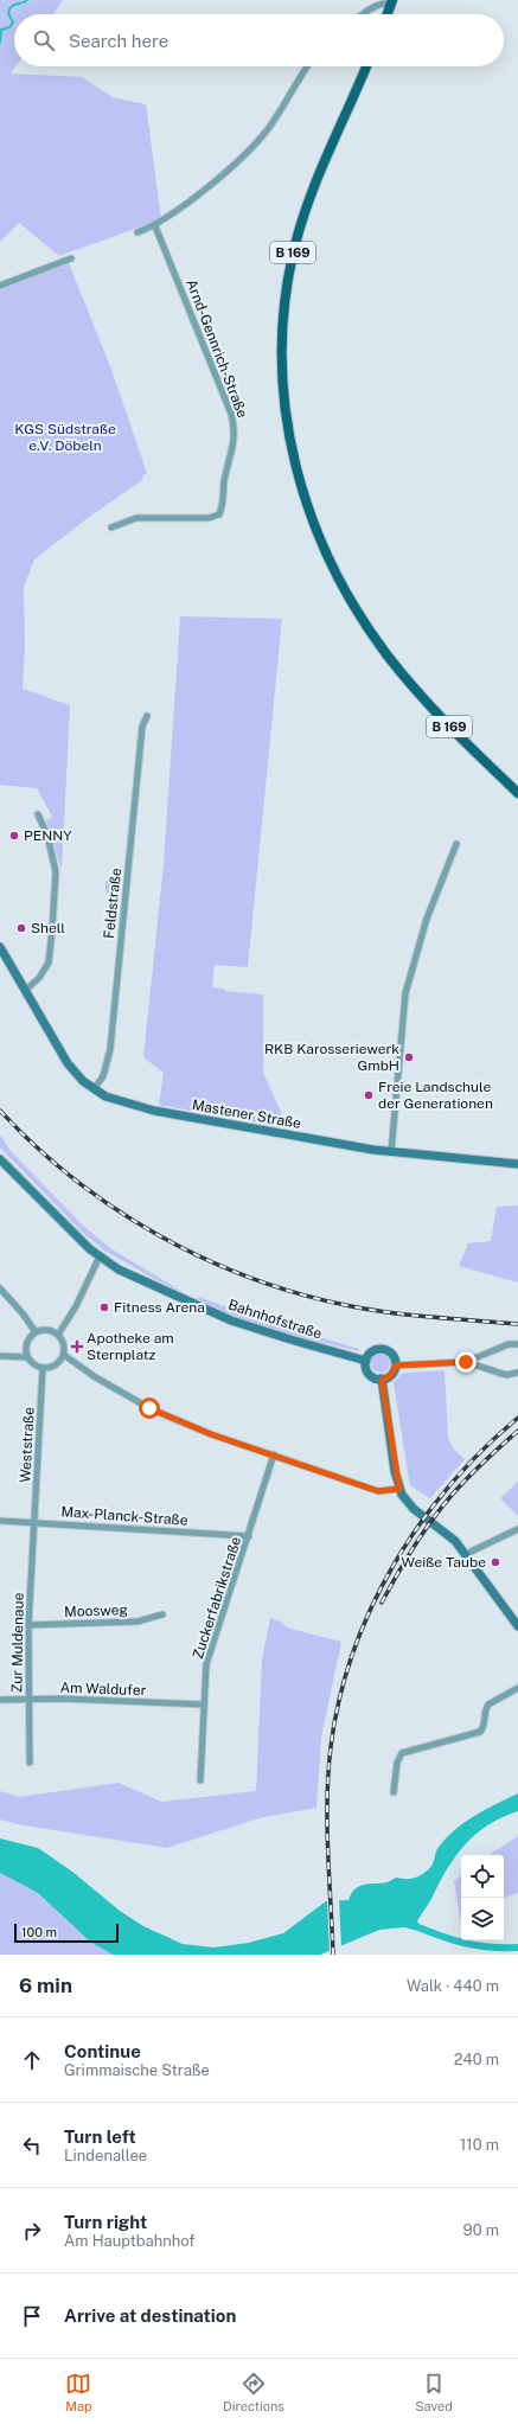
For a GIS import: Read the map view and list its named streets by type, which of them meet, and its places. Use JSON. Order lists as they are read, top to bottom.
{
  "streets": {
    "main road": ["B 169", "Mastener Straße", "Bahnhofstraße"],
    "street": [
      "Arnd-Gennrich-Straße",
      "Feldstraße",
      "Weststraße",
      "Max-Planck-Straße",
      "Zuckerfabrikstraße",
      "Moosweg",
      "Zur Muldenaue",
      "Am Waldufer"
    ]
  },
  "crossings": [
    ["Feldstraße", "Mastener Straße"],
    ["Weststraße", "Max-Planck-Straße"],
    ["Weststraße", "Zur Muldenaue"],
    ["Max-Planck-Straße", "Zuckerfabrikstraße"],
    ["Max-Planck-Straße", "Zur Muldenaue"],
    ["Zuckerfabrikstraße", "Am Waldufer"],
    ["Moosweg", "Zur Muldenaue"],
    ["Zur Muldenaue", "Am Waldufer"]
  ],
  "parks": ["KGS Südstraße e.V. Döbeln"],
  "places": {
    "other": [
      "PENNY",
      "Shell",
      "RKB Karosseriewerk GmbH",
      "Freie Landschule der Generationen",
      "Fitness Arena",
      "Weiße Taube"
    ],
    "health": ["Apotheke am Sternplatz"]
  },
  "scale_bar": "100 m",
  "page": {
    "search": "Search here",
    "scale": "100 m",
    "heading": ["6 min", "Walk · 440 m"],
    "list": [
      ["Continue", "Grimmaische Straße", "240 m"],
      ["Turn left", "Lindenallee", "110 m"],
      ["Turn right", "Am Hauptbahnhof", "90 m"],
      "Arrive at destination"
    ],
    "nav": ["Map", "Directions", "Saved"]
  }
}
